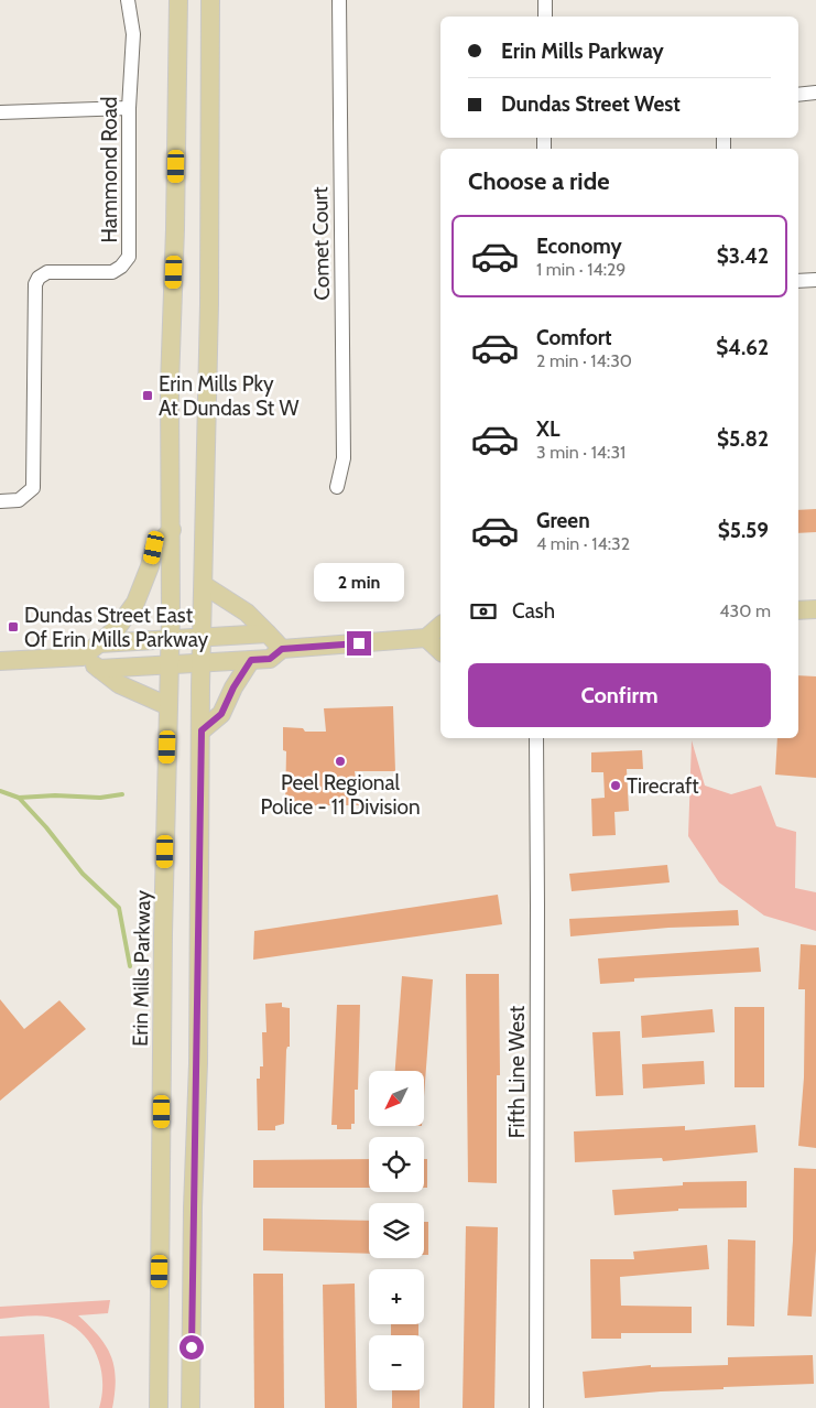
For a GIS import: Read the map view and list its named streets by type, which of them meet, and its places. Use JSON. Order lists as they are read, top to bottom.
{
  "streets": {
    "main road": ["Erin Mills Parkway"],
    "street": ["Hammond Road", "Comet Court", "Fifth Line West"]
  },
  "places": {
    "transit": ["Erin Mills Pky At Dundas St W", "Dundas Street East Of Erin Mills Parkway"],
    "other": ["Peel Regional Police - 11 Division", "Tirecraft"]
  },
  "north": "bottom left",
  "page": {
    "banner": ["Erin Mills Parkway", "Dundas Street West"],
    "heading": "Choose a ride",
    "list": [
      {
        "name": "Economy",
        "note": "1 min · 14:29",
        "value": "$3.42"
      },
      {
        "name": "Comfort",
        "note": "2 min · 14:30",
        "value": "$4.62"
      },
      {
        "name": "XL",
        "note": "3 min · 14:31",
        "value": "$5.82"
      },
      {
        "name": "Green",
        "note": "4 min · 14:32",
        "value": "$5.59"
      }
    ],
    "bubble": "2 min",
    "pay": ["Cash", "430 m"],
    "buttons": "Confirm",
    "map_buttons": ["+", "−"]
  }
}
